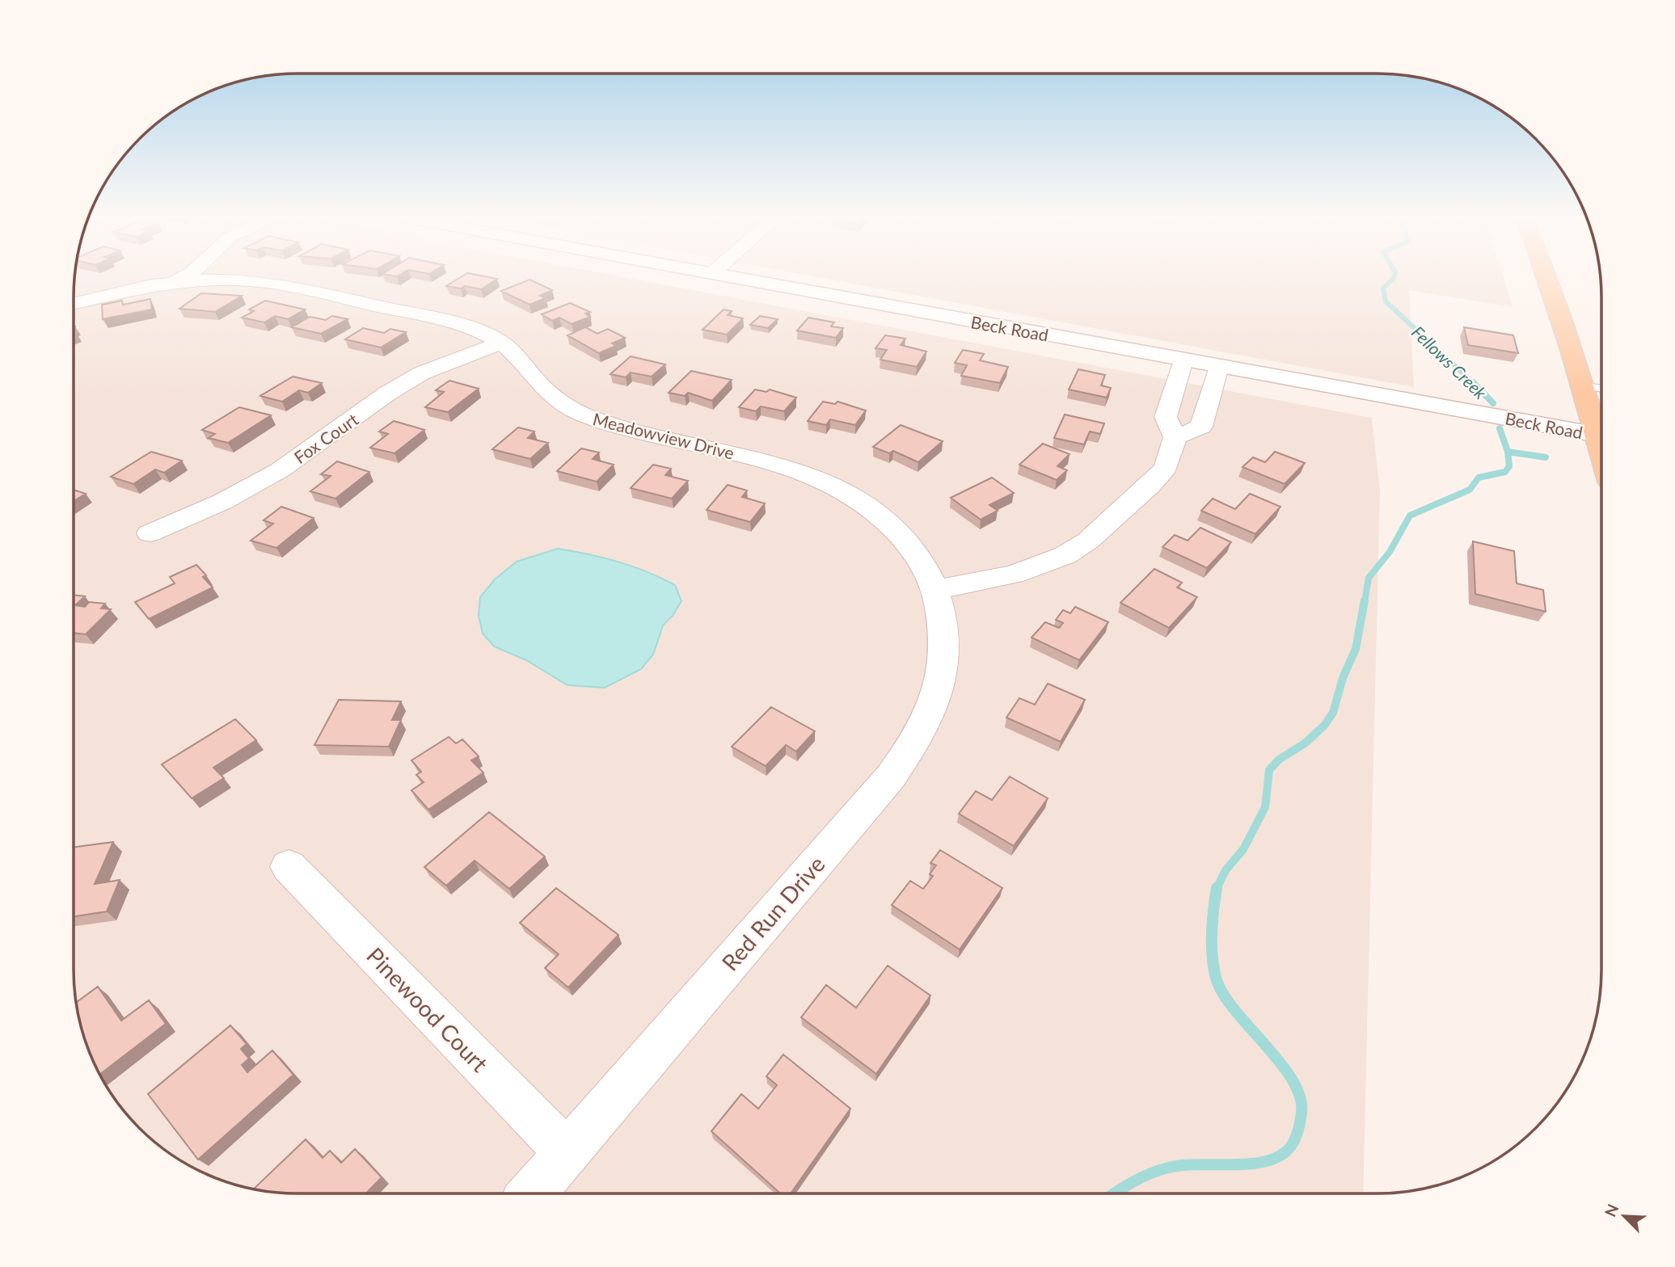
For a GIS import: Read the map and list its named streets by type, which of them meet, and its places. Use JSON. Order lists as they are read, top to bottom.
{
  "streets": {
    "main road": ["Beck Road"],
    "street": [
      "Meadowview Drive",
      "Fox Court",
      "Red Run Drive",
      "Pinewood Court"
    ]
  },
  "crossings": [
    ["Meadowview Drive", "Fox Court"],
    ["Meadowview Drive", "Red Run Drive"],
    ["Red Run Drive", "Pinewood Court"]
  ],
  "water": ["Fellows Creek"],
  "north": "top left"
}
